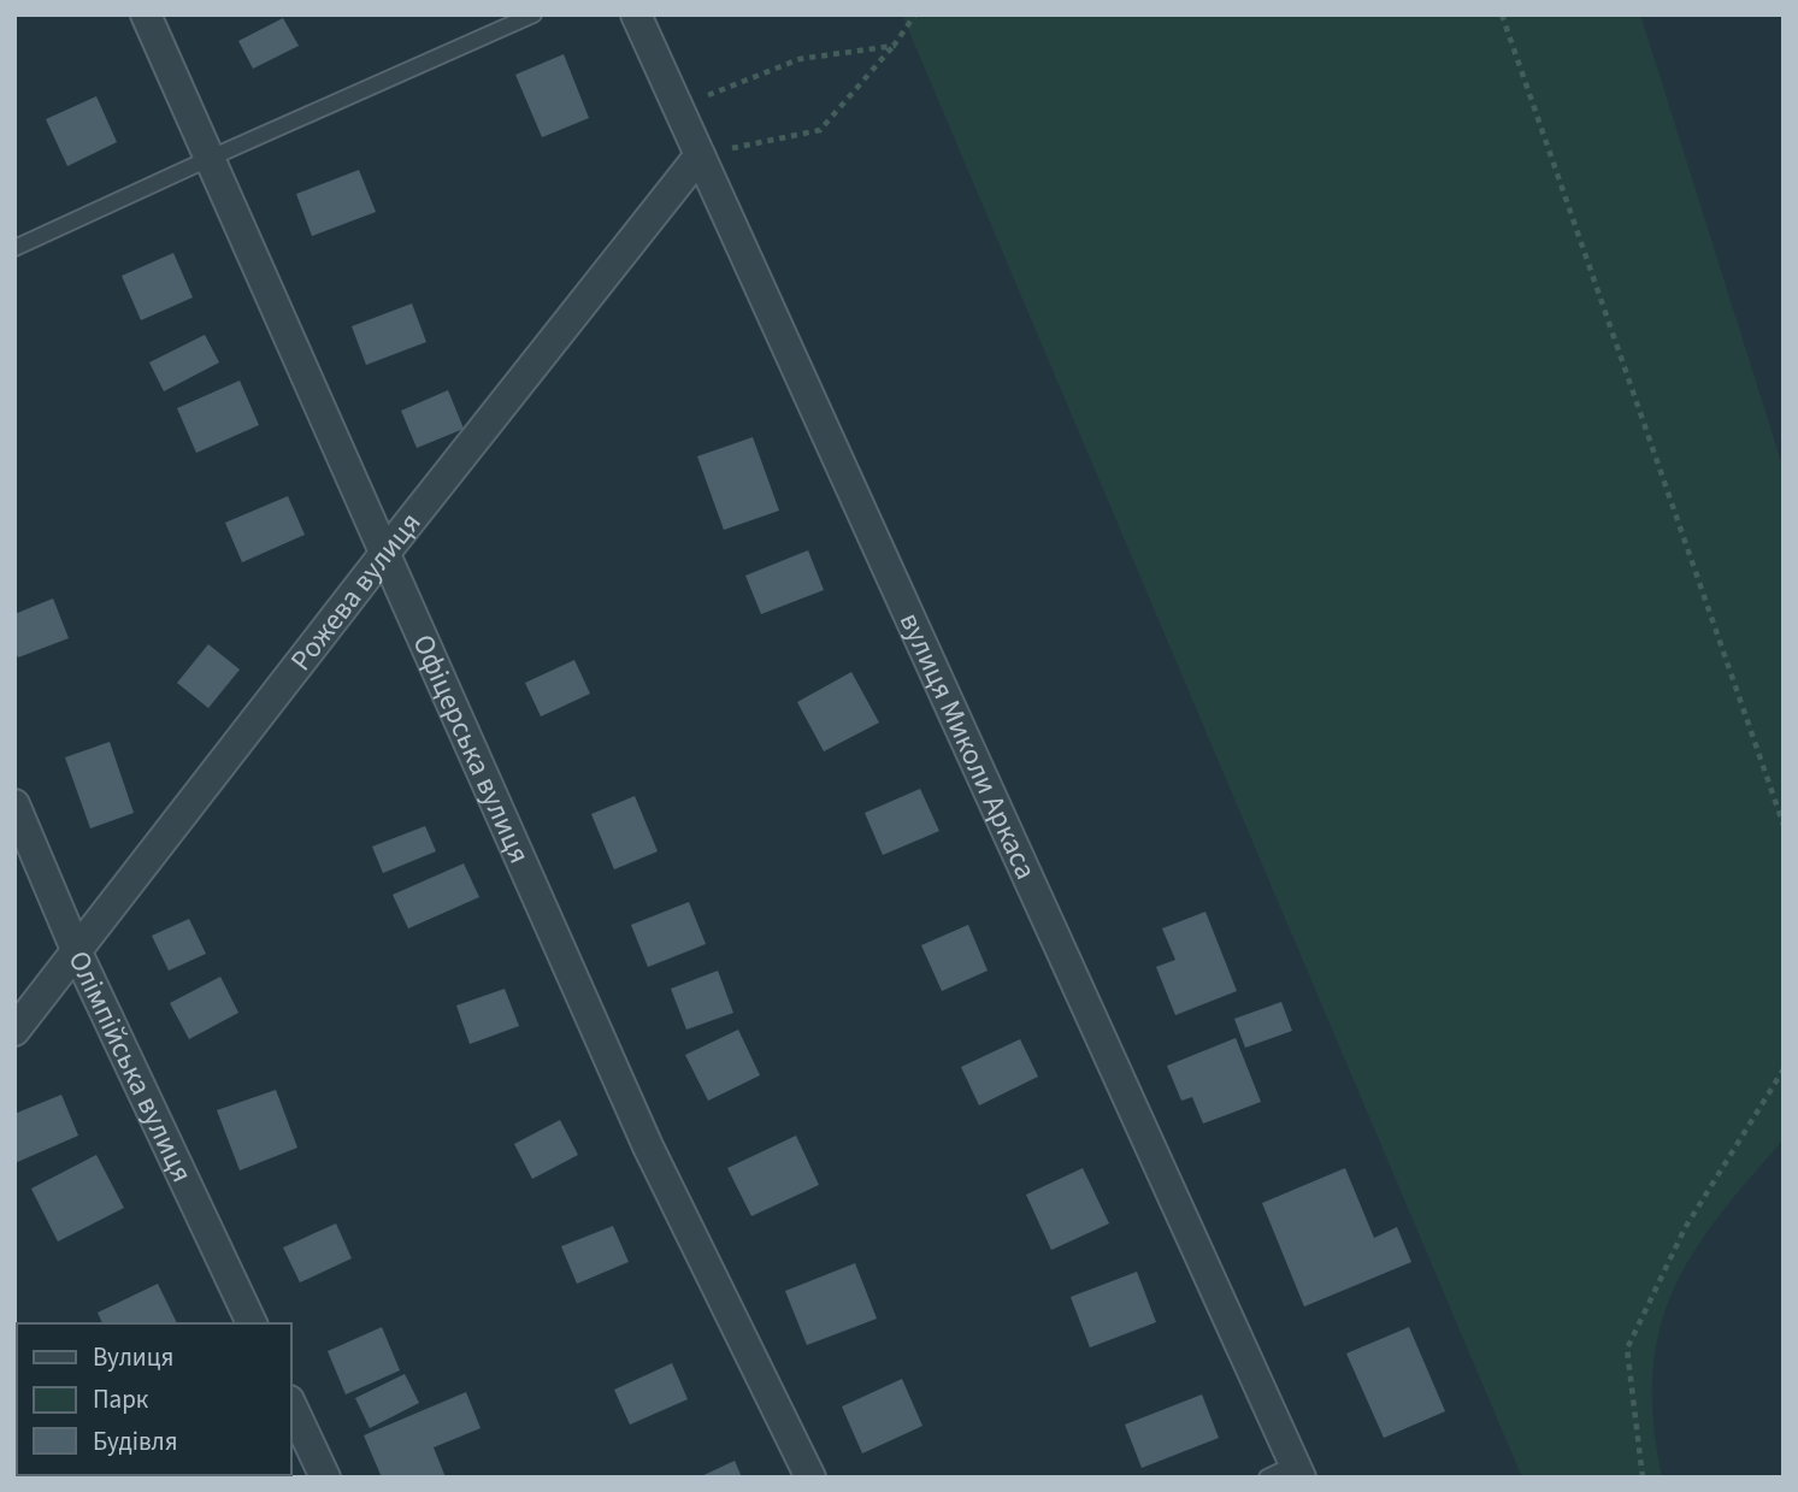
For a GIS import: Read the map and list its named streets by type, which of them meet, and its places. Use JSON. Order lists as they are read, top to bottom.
{
  "streets": {
    "street": [
      "Рожева вулиця",
      "вулиця Миколи Аркаса",
      "Офіцерська вулиця",
      "Олімпійська вулиця"
    ]
  },
  "crossings": [
    ["Рожева вулиця", "вулиця Миколи Аркаса"],
    ["Рожева вулиця", "Офіцерська вулиця"],
    ["Рожева вулиця", "Олімпійська вулиця"]
  ],
  "legend": ["Вулиця", "Парк", "Будівля"]
}
